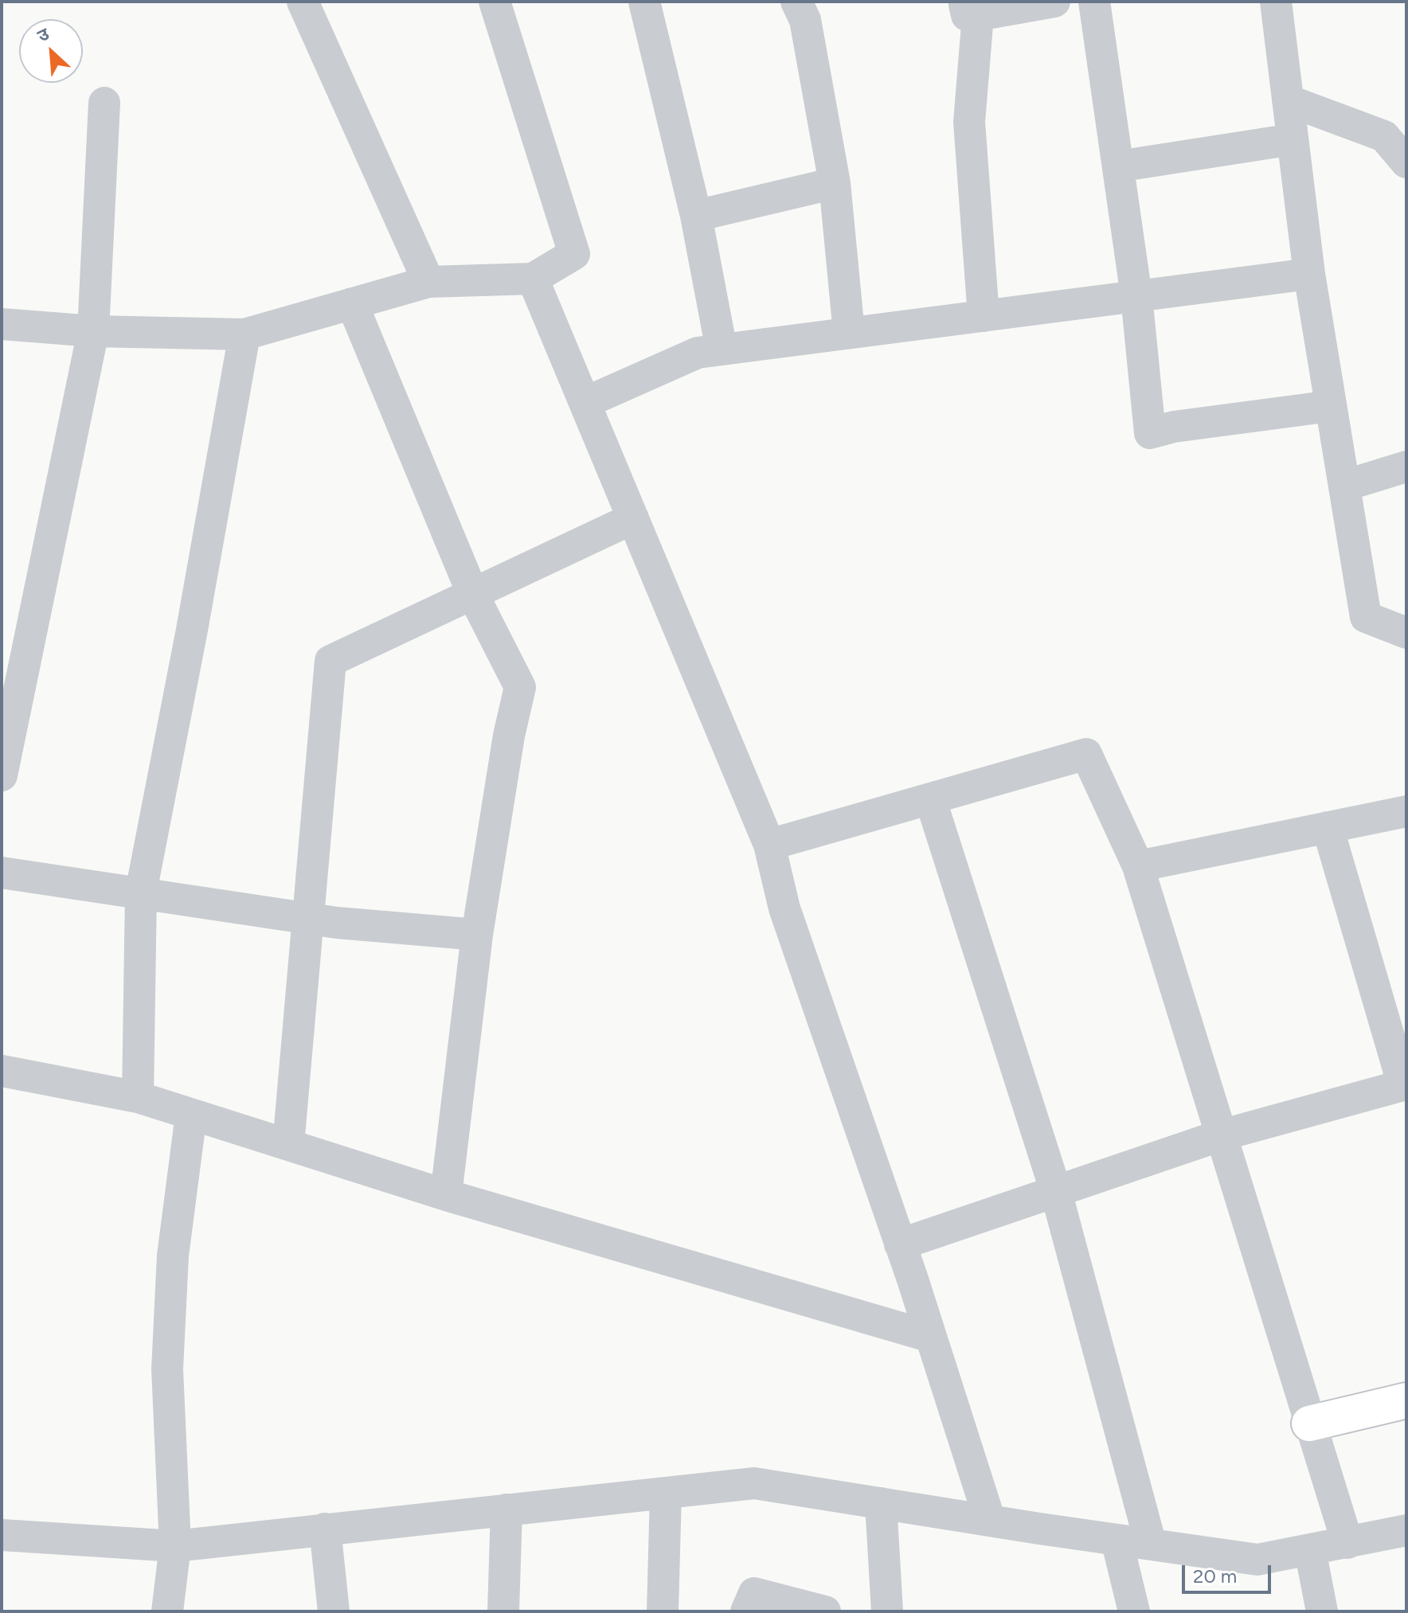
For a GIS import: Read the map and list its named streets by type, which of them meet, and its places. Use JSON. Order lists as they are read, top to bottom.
{
  "scale_bar": "20 m",
  "north": "top left"
}
